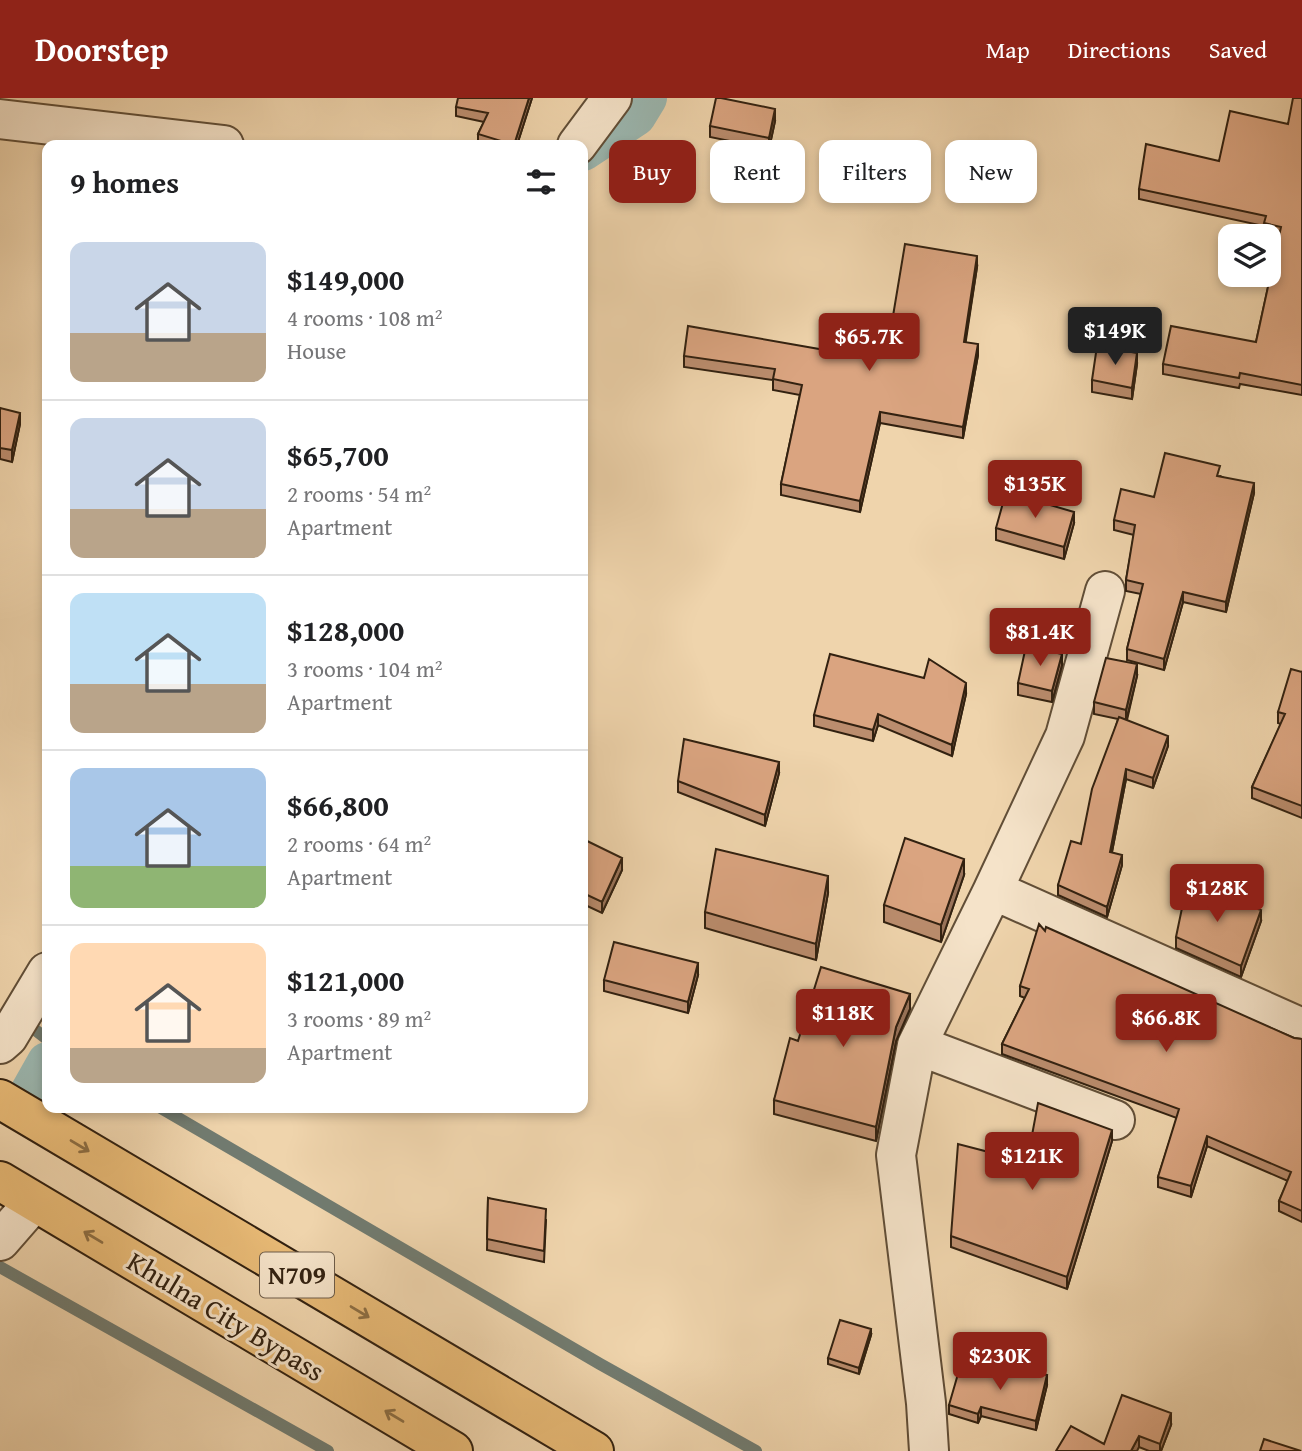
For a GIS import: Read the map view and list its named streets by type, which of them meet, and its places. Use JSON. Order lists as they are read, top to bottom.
{
  "streets": {
    "highway": ["N709", "Khulna City Bypass"]
  },
  "page": {
    "header": "Doorstep",
    "nav": ["Map", "Directions", "Saved"],
    "chip": [
      "Buy",
      "Rent",
      "Filters",
      "New"
    ],
    "heading": "9 homes",
    "list": [
      {
        "name": "$149,000",
        "note": "4 rooms · 108 m² · House"
      },
      {
        "name": "$65,700",
        "note": "2 rooms · 54 m² · Apartment"
      },
      {
        "name": "$128,000",
        "note": "3 rooms · 104 m² · Apartment"
      },
      {
        "name": "$66,800",
        "note": "2 rooms · 64 m² · Apartment"
      },
      {
        "name": "$121,000",
        "note": "3 rooms · 89 m² · Apartment"
      }
    ],
    "price": [
      "$149K",
      "$65.7K",
      "$135K",
      "$81.4K",
      "$128K",
      "$118K",
      "$66.8K",
      "$121K",
      "$230K"
    ]
  }
}
